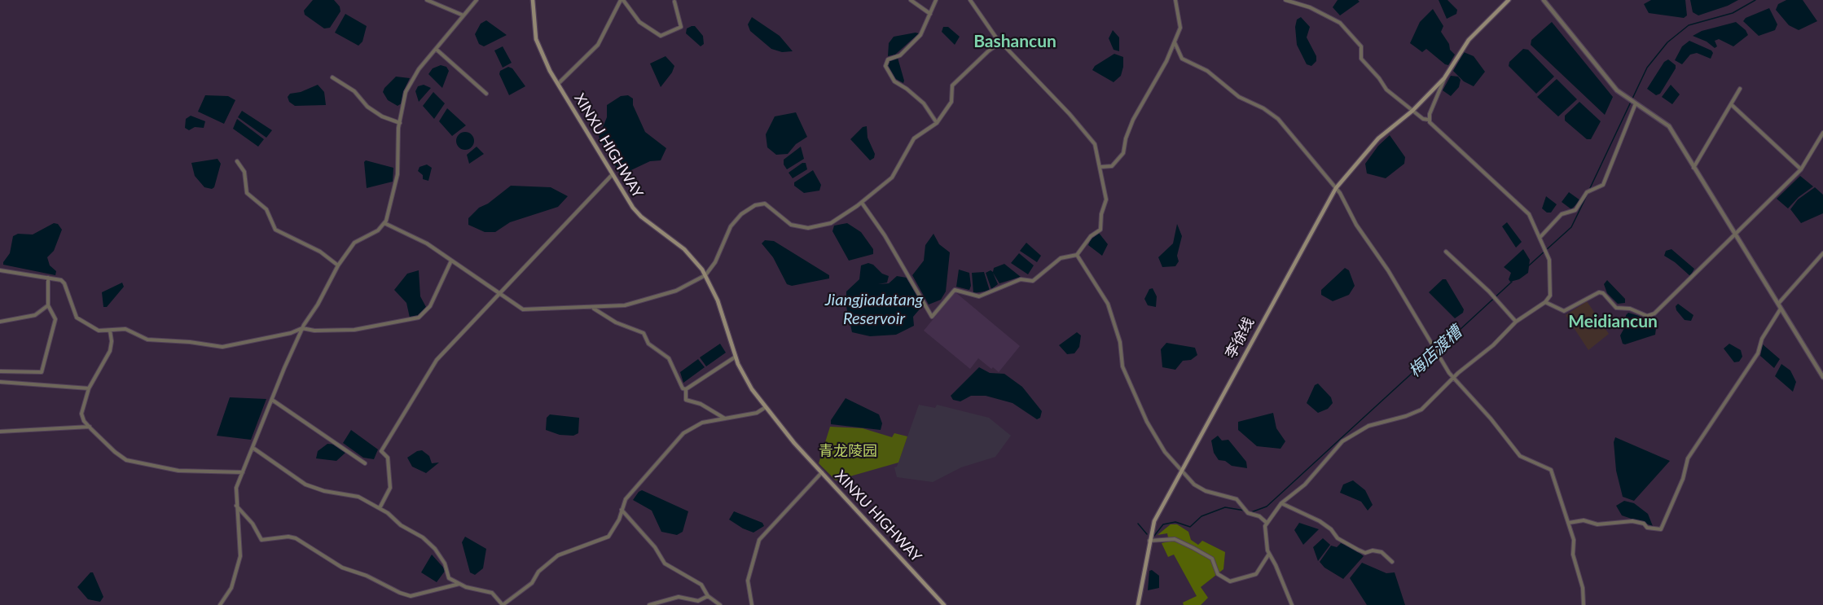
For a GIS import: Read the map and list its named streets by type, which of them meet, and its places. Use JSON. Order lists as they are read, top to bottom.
{
  "streets": {
    "main road": ["XINXU HIGHWAY", "李徐线"]
  },
  "districts": ["Bashancun", "Meidiancun"],
  "water": ["Jiangjiadatang Reservoir", "梅店渡槽"],
  "parks": ["青龙陵园"]
}
